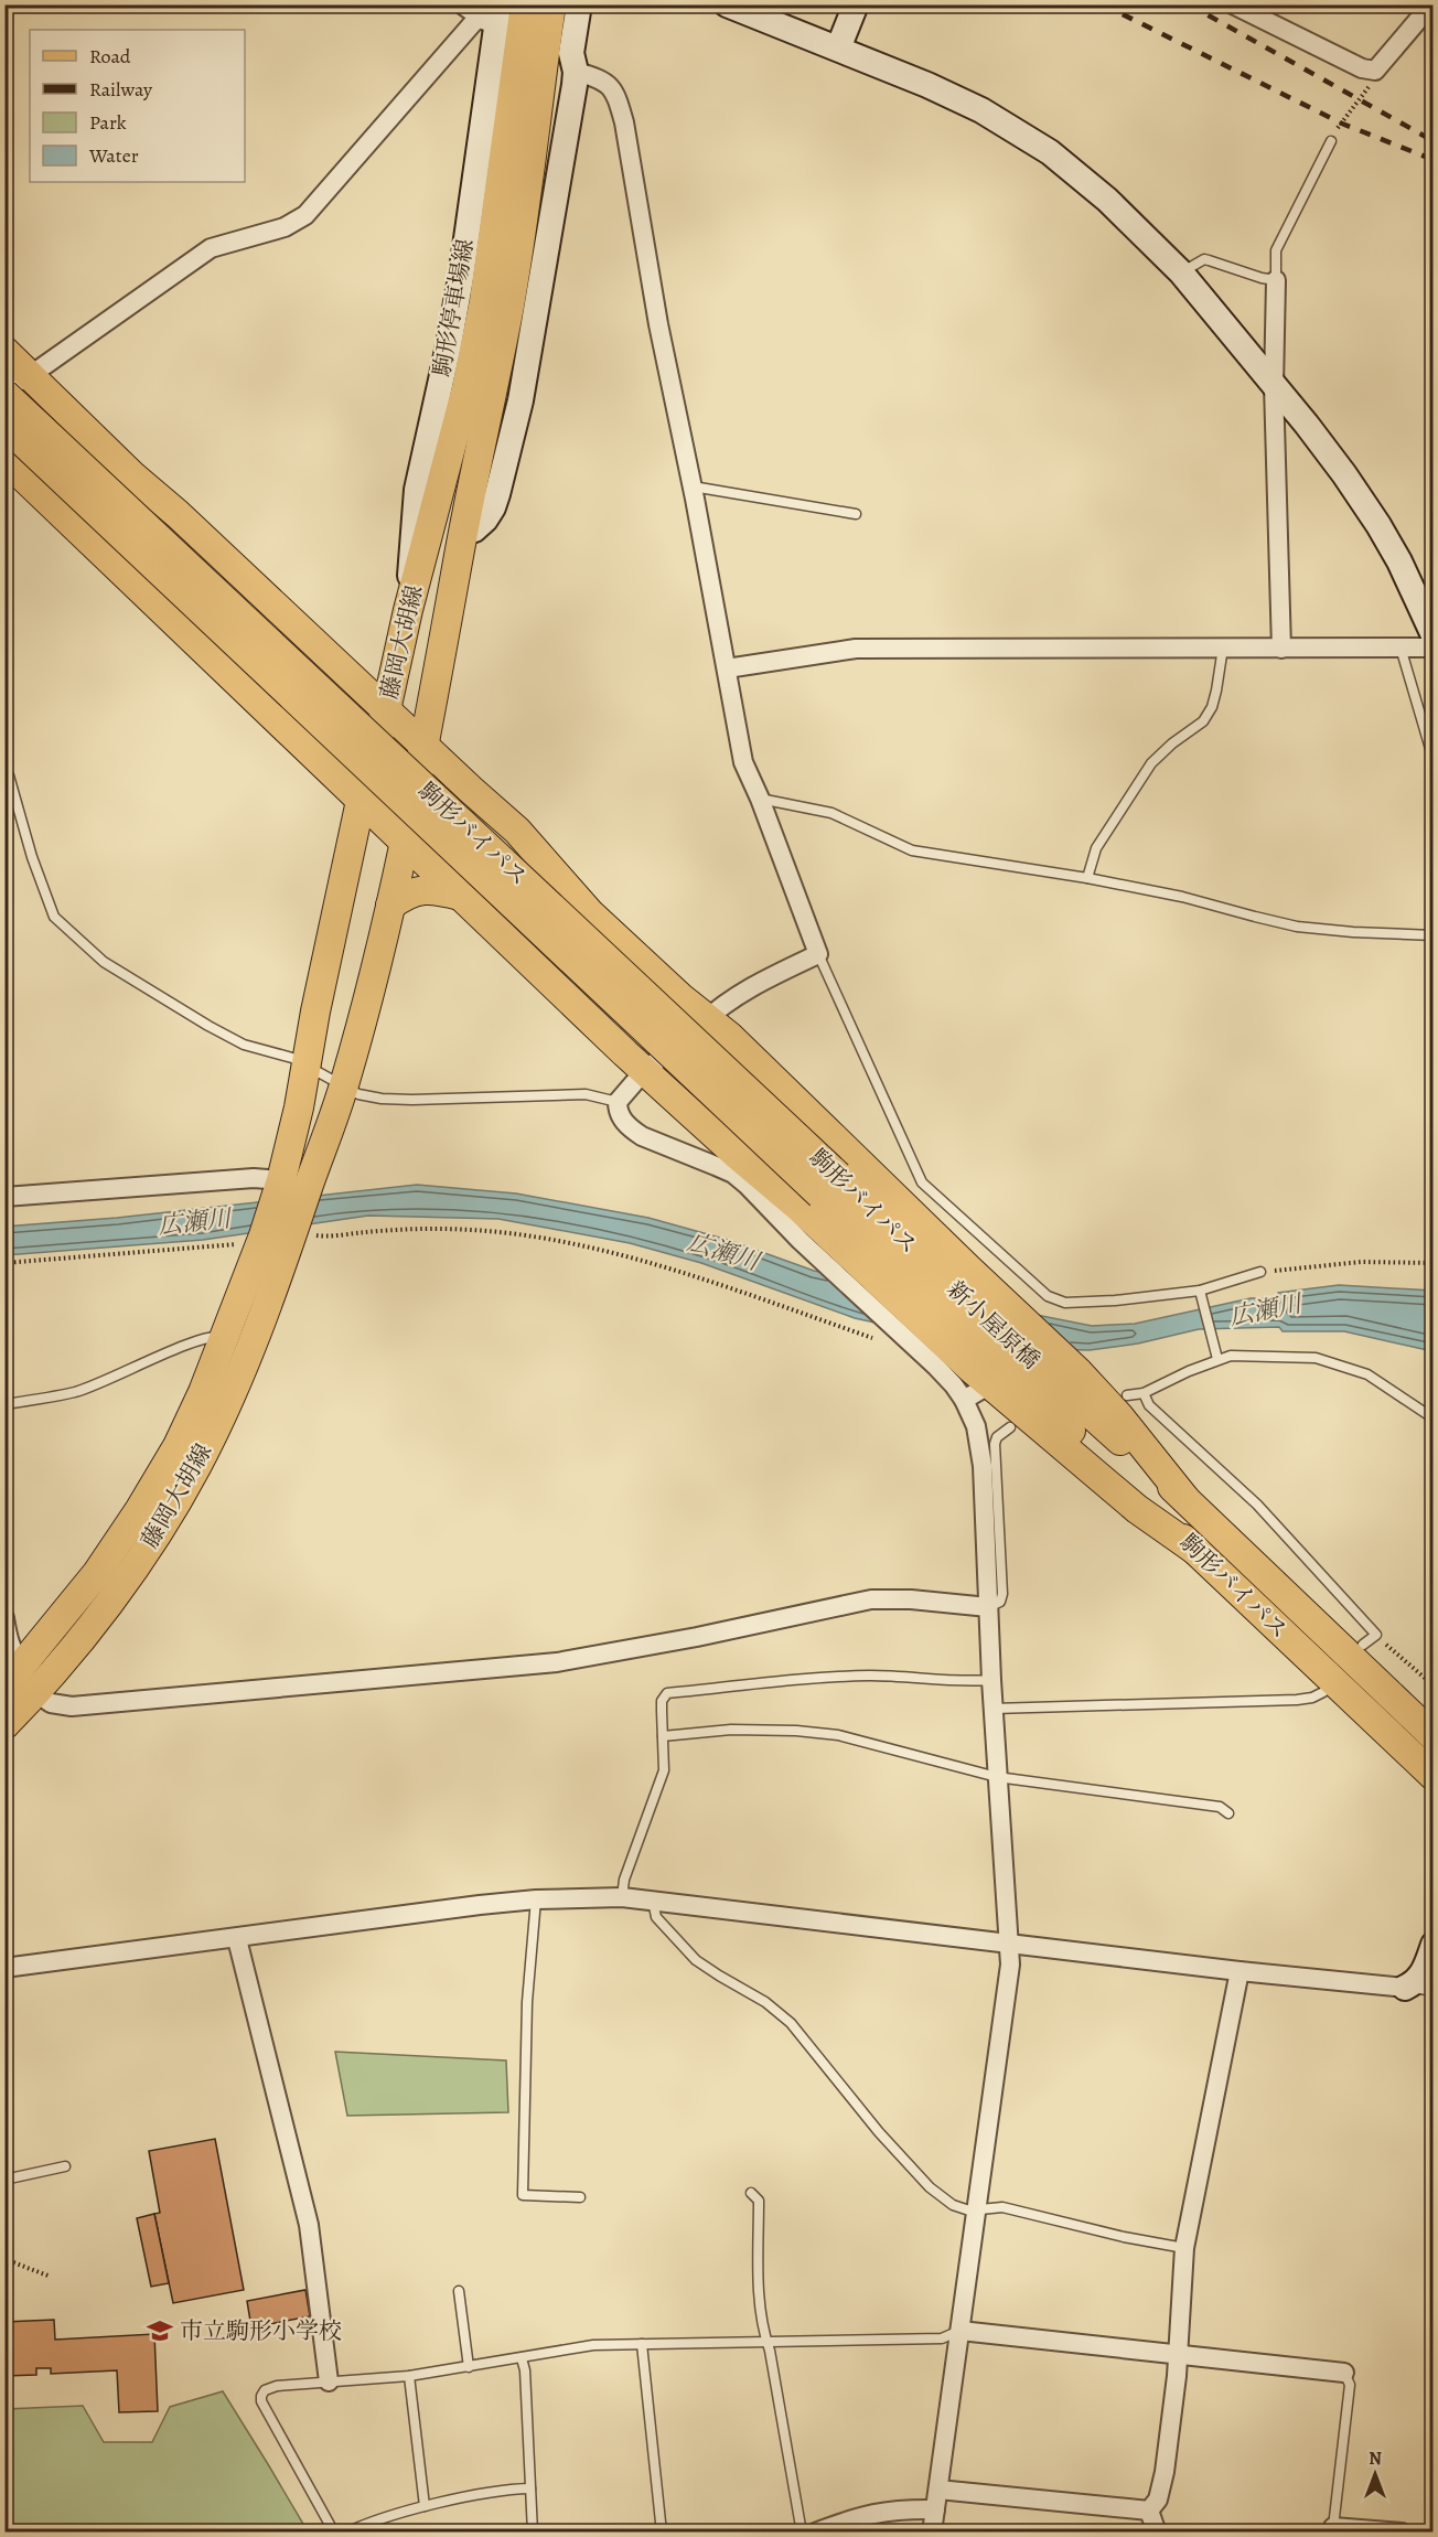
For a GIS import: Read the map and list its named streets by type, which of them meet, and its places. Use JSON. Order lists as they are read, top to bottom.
{
  "streets": {
    "main road": [
      "駒形停車場線",
      "藤岡大胡線",
      "駒形バイパス",
      "新小屋原橋"
    ]
  },
  "crossings": [
    ["駒形停車場線", "藤岡大胡線"],
    ["駒形バイパス", "新小屋原橋"]
  ],
  "water": ["広瀬川"],
  "places": {
    "school or university": ["市立駒形小学校"]
  },
  "legend": [
    "Road",
    "Railway",
    "Park",
    "Water"
  ],
  "north": "top"
}
